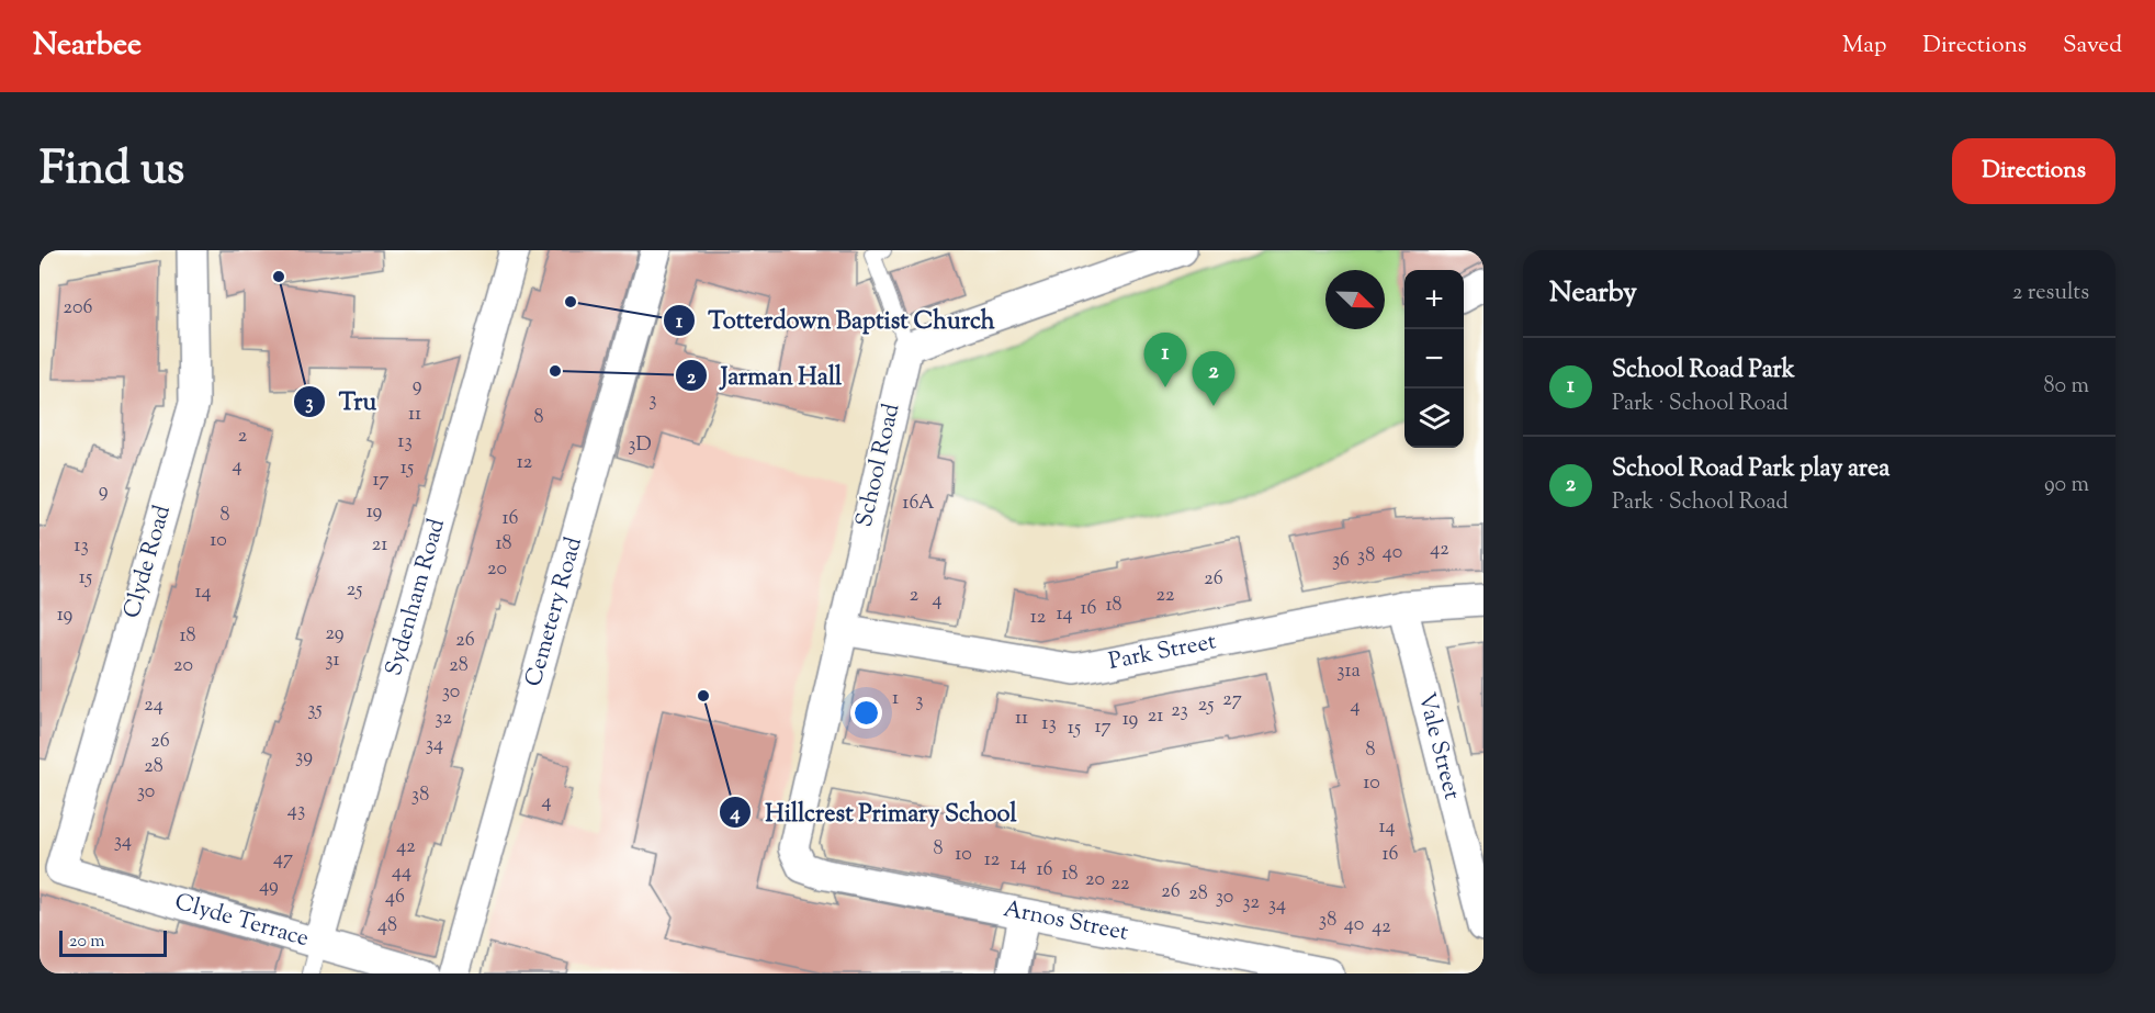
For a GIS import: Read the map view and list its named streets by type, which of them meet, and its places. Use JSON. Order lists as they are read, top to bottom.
{
  "streets": {
    "street": [
      "School Road",
      "Clyde Road",
      "Sydenham Road",
      "Cemetery Road",
      "Park Street",
      "Vale Street",
      "Clyde Terrace",
      "Arnos Street"
    ]
  },
  "crossings": [
    ["School Road", "Park Street"],
    ["School Road", "Arnos Street"],
    ["Clyde Road", "Clyde Terrace"],
    ["Sydenham Road", "Clyde Terrace"],
    ["Park Street", "Vale Street"]
  ],
  "places": [
    "Tru",
    "Totterdown Baptist Church",
    "Jarman Hall",
    "Hillcrest Primary School"
  ],
  "house_numbers": [
    "206",
    "9",
    "3",
    "11",
    "8",
    "2",
    "13",
    "3D",
    "12",
    "4",
    "15",
    "17",
    "9",
    "16A",
    "19",
    "8",
    "16",
    "10",
    "18",
    "21",
    "13",
    "42",
    "40",
    "38",
    "36",
    "20",
    "15",
    "26",
    "25",
    "14",
    "2",
    "22",
    "4",
    "18",
    "16",
    "14",
    "19",
    "12",
    "29",
    "18",
    "26",
    "31",
    "20",
    "28",
    "31a",
    "30",
    "1",
    "27",
    "3",
    "24",
    "25",
    "4",
    "35",
    "23",
    "21",
    "32",
    "11",
    "19",
    "13",
    "17",
    "15",
    "26",
    "34",
    "8",
    "39",
    "28",
    "10",
    "30",
    "38",
    "4",
    "43",
    "14",
    "34",
    "42",
    "8",
    "10",
    "16",
    "47",
    "12",
    "14",
    "16",
    "44",
    "18",
    "20",
    "22",
    "49",
    "26",
    "28",
    "46",
    "30",
    "32",
    "34",
    "38",
    "40",
    "48",
    "42"
  ],
  "scale_bar": "20 m",
  "north": "bottom right",
  "page": {
    "header": "Nearbee",
    "nav": ["Map", "Directions", "Saved"],
    "title": "Find us",
    "buttons": "Directions",
    "heading": ["Nearby", "2 results"],
    "map_buttons": ["+", "−"],
    "pins": ["1", "2"],
    "list": [
      {
        "mark": "1",
        "name": "School Road Park",
        "note": "Park · School Road",
        "value": "80 m"
      },
      {
        "mark": "2",
        "name": "School Road Park play area",
        "note": "Park · School Road",
        "value": "90 m"
      }
    ],
    "scale": "20 m"
  }
}
